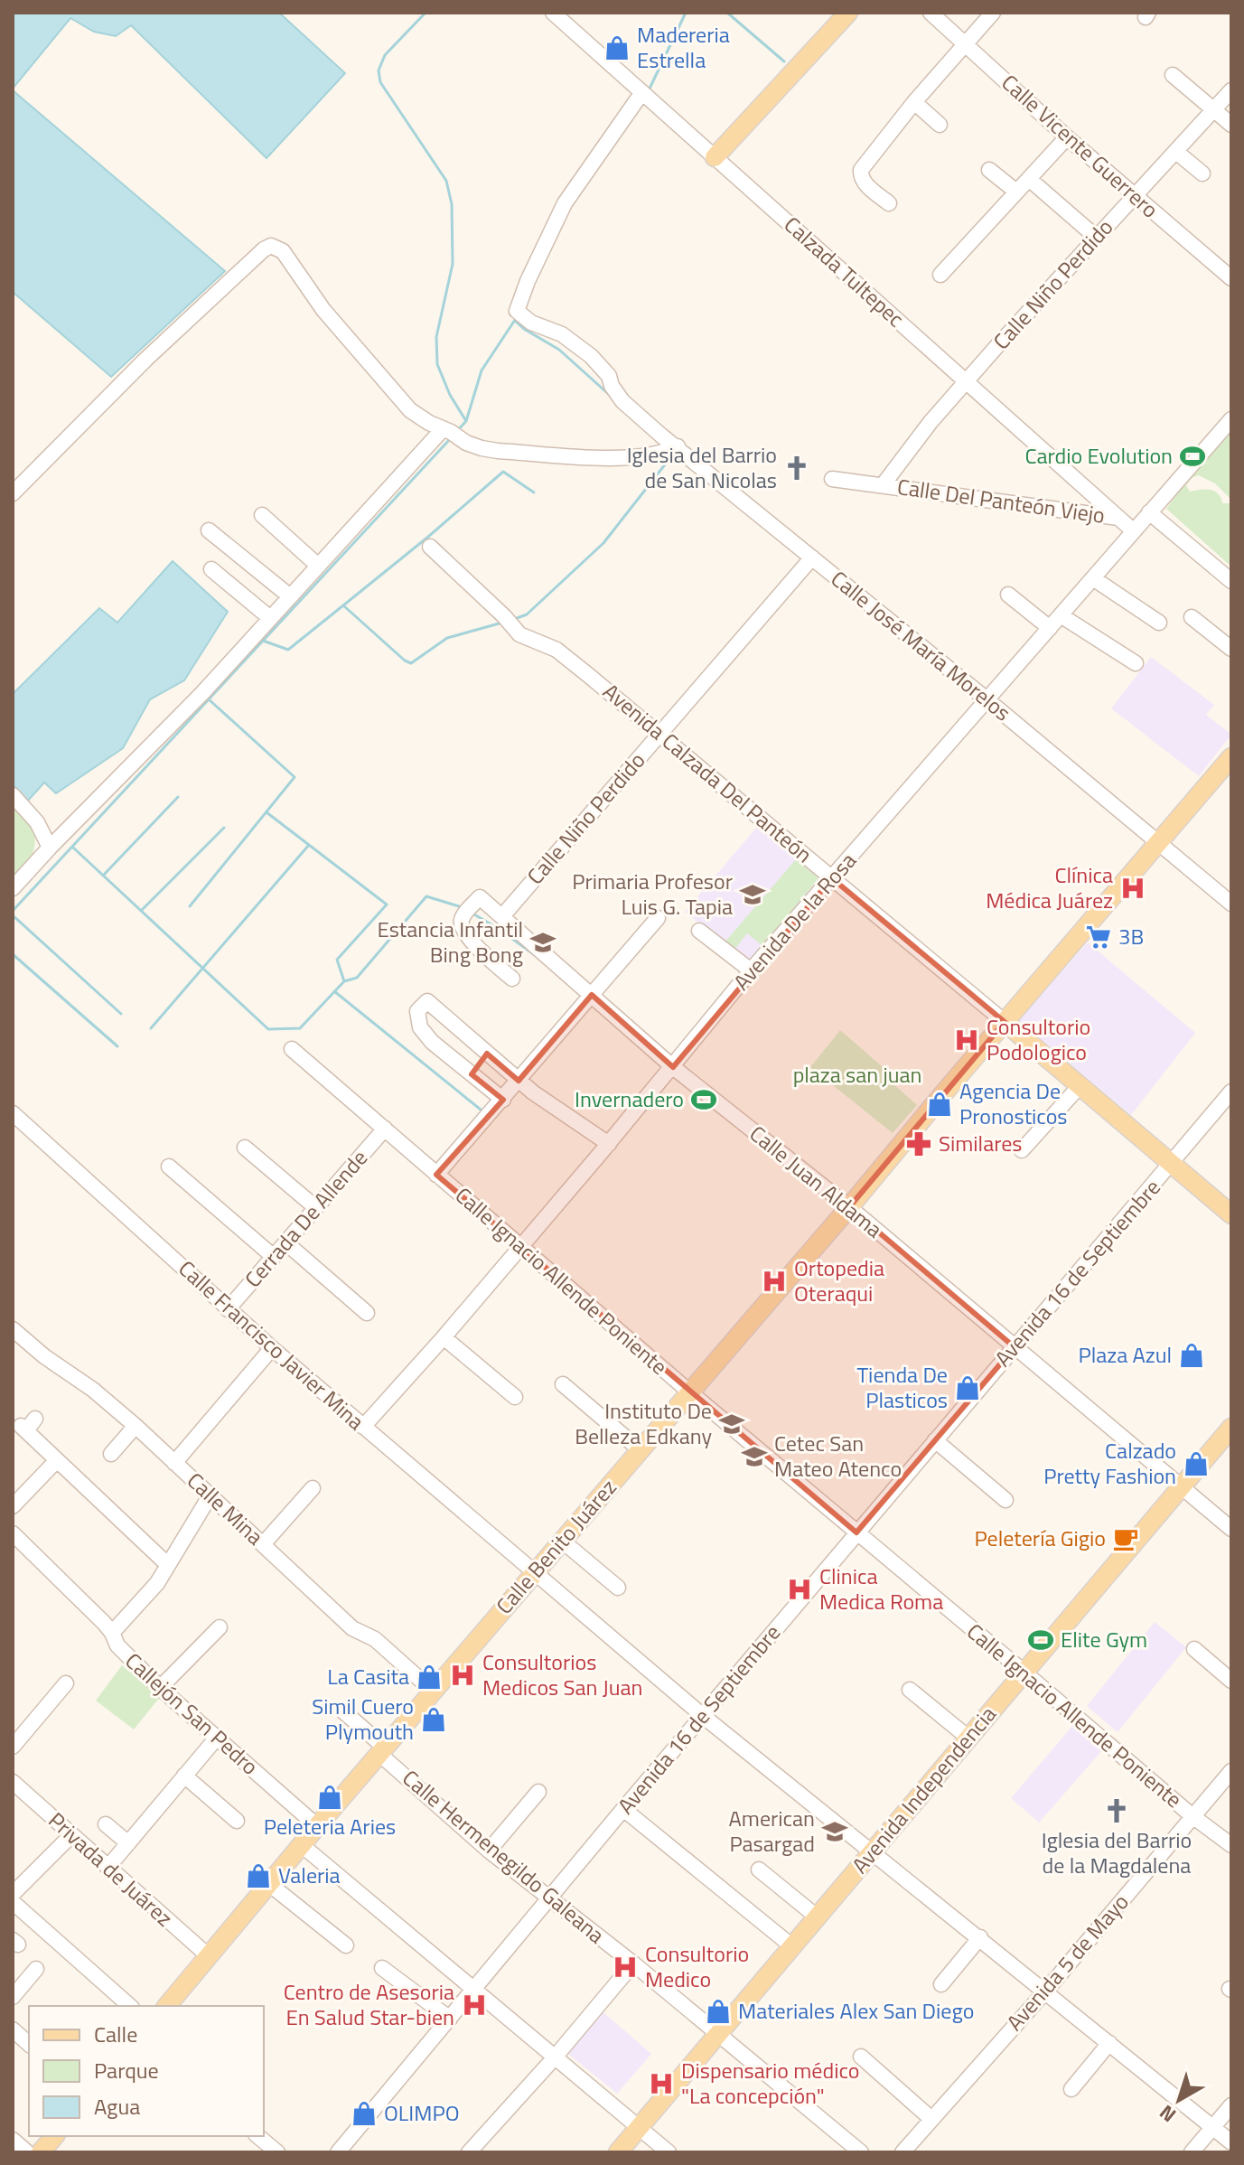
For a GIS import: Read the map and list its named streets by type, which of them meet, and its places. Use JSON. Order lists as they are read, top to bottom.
{
  "streets": {
    "main road": ["Calle Benito Juárez", "Avenida Independencia"],
    "street": [
      "Calle Vicente Guerrero",
      "Calzada Tultepec",
      "Calle Niño Perdido",
      "Calle Del Panteón Viejo",
      "Calle José María Morelos",
      "Avenida Calzada Del Panteón",
      "Avenida De la Rosa",
      "Calle Juan Aldama",
      "Cerrada De Allende",
      "Avenida 16 de Septiembre",
      "Calle Ignacio Allende Poniente",
      "Calle Francisco Javier Mina",
      "Calle Mina",
      "Callejón San Pedro",
      "Calle Hermenegildo Galeana",
      "Privada de Juárez",
      "Avenida 5 de Mayo"
    ]
  },
  "crossings": [
    ["Calle Vicente Guerrero", "Calle Niño Perdido"],
    ["Calzada Tultepec", "Calle Niño Perdido"],
    ["Calzada Tultepec", "Calle Del Panteón Viejo"],
    ["Calzada Tultepec", "Calle José María Morelos"],
    ["Calzada Tultepec", "Avenida De la Rosa"],
    ["Calle Niño Perdido", "Calle Del Panteón Viejo"],
    ["Calle Niño Perdido", "Calle José María Morelos"],
    ["Calle Niño Perdido", "Avenida Calzada Del Panteón"],
    ["Calle Niño Perdido", "Calle Juan Aldama"],
    ["Calle José María Morelos", "Avenida De la Rosa"],
    ["Calle José María Morelos", "Calle Benito Juárez"],
    ["Avenida Calzada Del Panteón", "Avenida De la Rosa"],
    ["Avenida Calzada Del Panteón", "Calle Benito Juárez"],
    ["Avenida De la Rosa", "Calle Juan Aldama"],
    ["Avenida De la Rosa", "Calle Ignacio Allende Poniente"],
    ["Avenida De la Rosa", "Calle Francisco Javier Mina"],
    ["Calle Juan Aldama", "Avenida 16 de Septiembre"],
    ["Calle Juan Aldama", "Calle Benito Juárez"],
    ["Calle Juan Aldama", "Avenida Independencia"],
    ["Cerrada De Allende", "Calle Ignacio Allende Poniente"],
    ["Cerrada De Allende", "Calle Francisco Javier Mina"],
    ["Avenida 16 de Septiembre", "Calle Ignacio Allende Poniente"],
    ["Avenida 16 de Septiembre", "Calle Francisco Javier Mina"],
    ["Avenida 16 de Septiembre", "Calle Hermenegildo Galeana"],
    ["Calle Ignacio Allende Poniente", "Calle Benito Juárez"],
    ["Calle Ignacio Allende Poniente", "Avenida Independencia"],
    ["Calle Ignacio Allende Poniente", "Avenida 5 de Mayo"],
    ["Calle Francisco Javier Mina", "Calle Benito Juárez"],
    ["Calle Francisco Javier Mina", "Avenida Independencia"],
    ["Calle Francisco Javier Mina", "Avenida 5 de Mayo"],
    ["Calle Mina", "Calle Benito Juárez"],
    ["Calle Benito Juárez", "Callejón San Pedro"],
    ["Calle Benito Juárez", "Calle Hermenegildo Galeana"],
    ["Calle Benito Juárez", "Privada de Juárez"],
    ["Avenida Independencia", "Calle Hermenegildo Galeana"]
  ],
  "parks": ["plaza san juan"],
  "places": {
    "shop": [
      "Madereria Estrella",
      "Agencia De Pronosticos",
      "Plaza Azul",
      "Tienda De Plasticos",
      "Calzado Pretty Fashion",
      "La Casita",
      "Simil Cuero Plymouth",
      "Peleteria Aries",
      "Valeria",
      "Materiales Alex San Diego",
      "OLIMPO"
    ],
    "sports": ["Cardio Evolution", "Invernadero", "Elite Gym"],
    "church": ["Iglesia del Barrio de San Nicolas", "Iglesia del Barrio de la Magdalena"],
    "hospital": [
      "Clínica Médica Juárez",
      "Consultorio Podologico",
      "Ortopedia Oteraqui",
      "Clinica Medica Roma",
      "Consultorios Medicos San Juan",
      "Consultorio Medico",
      "Centro de Asesoria En Salud Star-bien",
      "Dispensario médico \"La concepción\""
    ],
    "school or university": [
      "Primaria Profesor Luis G. Tapia",
      "Estancia Infantil Bing Bong",
      "Instituto De Belleza Edkany",
      "Cetec San Mateo Atenco",
      "American Pasargad"
    ],
    "supermarket": ["3B"],
    "pharmacy": ["Similares"],
    "cafe": ["Peletería Gigio"]
  },
  "legend": ["Calle", "Parque", "Agua"],
  "north": "bottom left"
}
